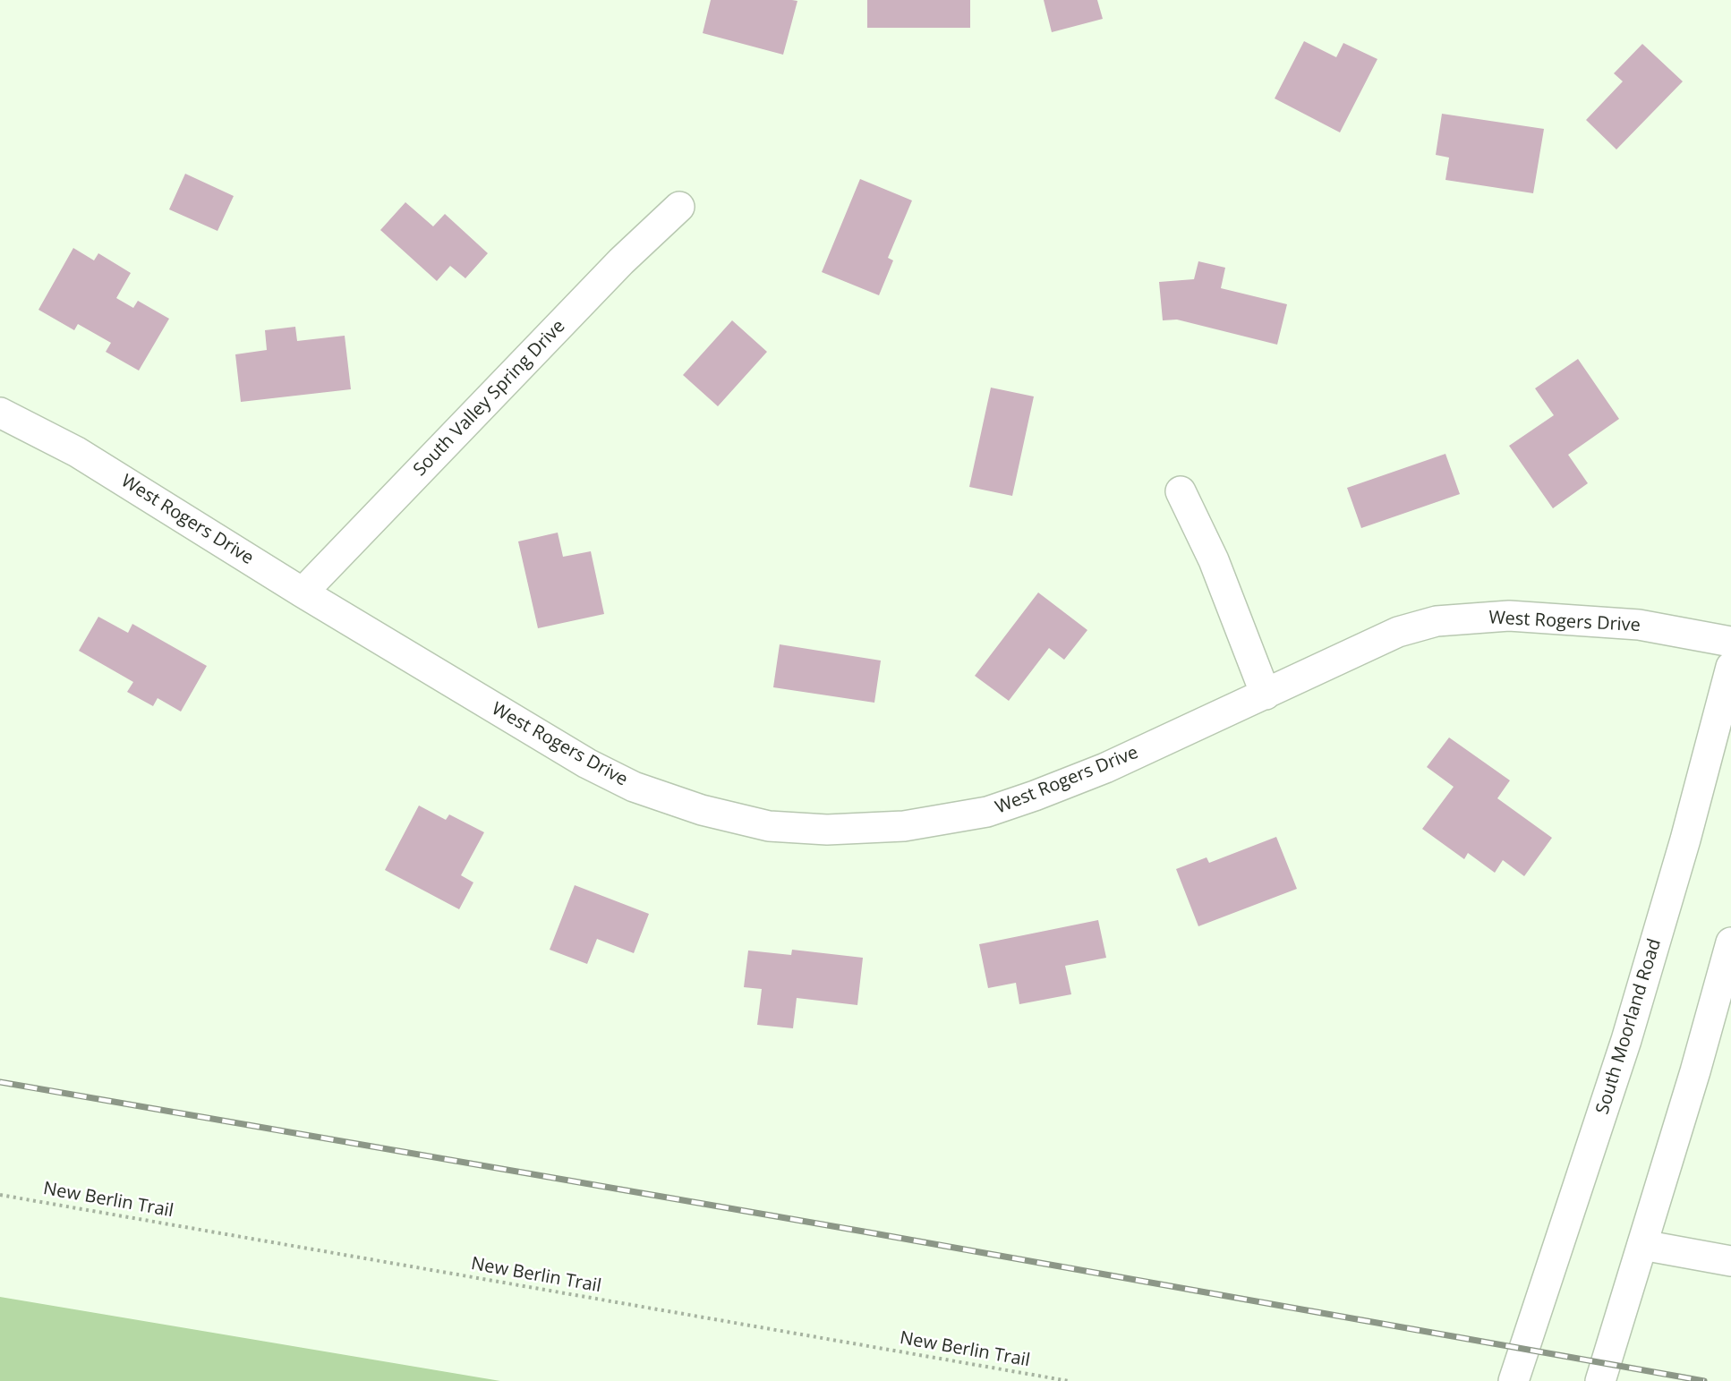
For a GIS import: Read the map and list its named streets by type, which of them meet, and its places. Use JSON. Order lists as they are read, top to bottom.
{
  "streets": {
    "street": ["South Valley Spring Drive", "West Rogers Drive", "South Moorland Road"],
    "path": ["New Berlin Trail"]
  },
  "crossings": [
    ["South Valley Spring Drive", "West Rogers Drive"]
  ]
}
